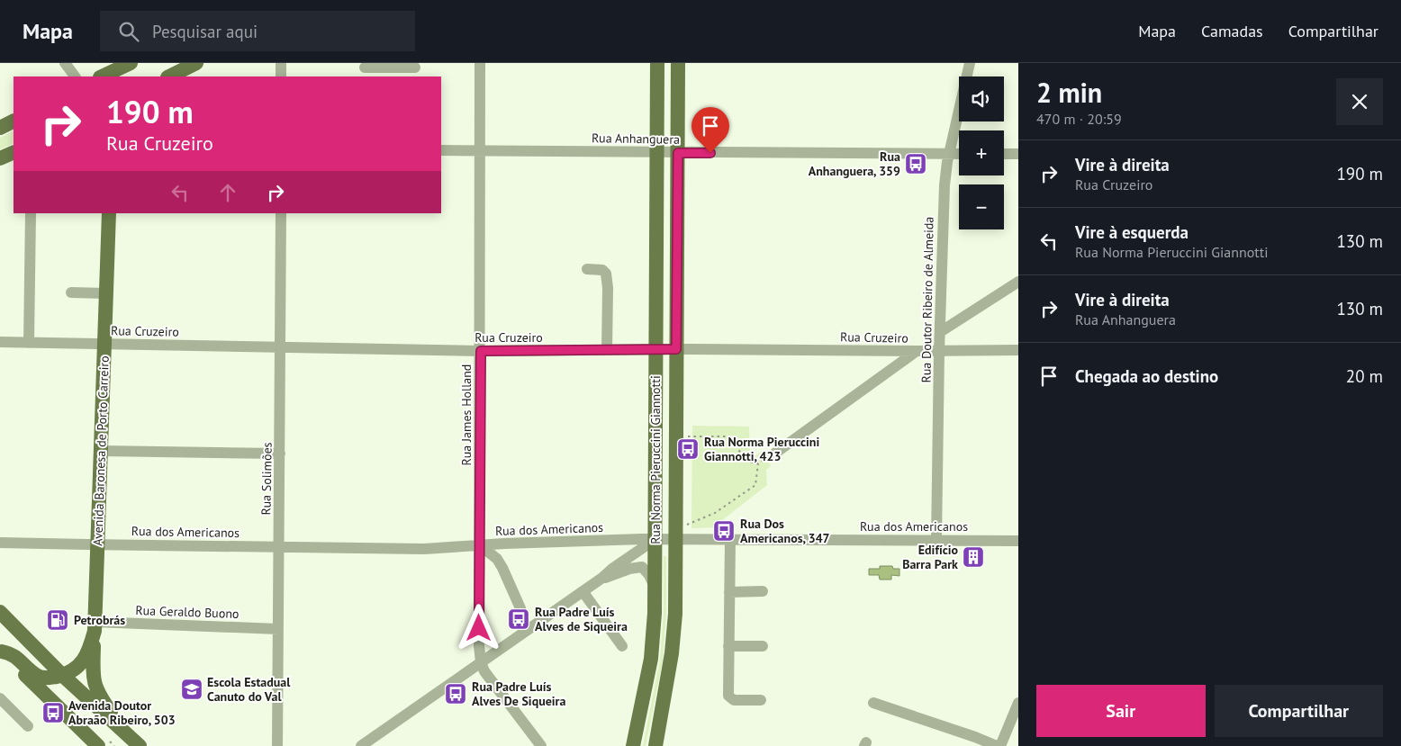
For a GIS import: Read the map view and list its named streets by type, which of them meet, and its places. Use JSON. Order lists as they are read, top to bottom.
{
  "streets": {
    "main road": ["Avenida Baronesa de Porto Carreiro", "Rua Norma Pieruccini Giannotti"],
    "street": [
      "Rua Anhanguera",
      "Rua Doutor Ribeiro de Almeida",
      "Rua Cruzeiro",
      "Rua James Holland",
      "Rua Solimões",
      "Rua dos Americanos",
      "Rua Geraldo Buono"
    ]
  },
  "crossings": [
    ["Rua Anhanguera", "Rua Doutor Ribeiro de Almeida"],
    ["Rua Anhanguera", "Rua James Holland"],
    ["Rua Anhanguera", "Rua Norma Pieruccini Giannotti"],
    ["Rua Doutor Ribeiro de Almeida", "Rua Cruzeiro"],
    ["Rua Doutor Ribeiro de Almeida", "Rua dos Americanos"],
    ["Rua Cruzeiro", "Rua James Holland"],
    ["Rua Cruzeiro", "Avenida Baronesa de Porto Carreiro"],
    ["Rua Cruzeiro", "Rua Norma Pieruccini Giannotti"],
    ["Rua Cruzeiro", "Rua Solimões"],
    ["Rua James Holland", "Rua dos Americanos"],
    ["Avenida Baronesa de Porto Carreiro", "Rua dos Americanos"],
    ["Avenida Baronesa de Porto Carreiro", "Rua Geraldo Buono"],
    ["Rua Norma Pieruccini Giannotti", "Rua dos Americanos"],
    ["Rua Solimões", "Rua dos Americanos"],
    ["Rua Solimões", "Rua Geraldo Buono"]
  ],
  "places": {
    "bus stop": [
      "Rua Anhanguera, 359",
      "Rua Norma Pieruccini Giannotti, 423",
      "Rua Dos Americanos, 347",
      "Rua Padre Luís Alves de Siqueira",
      "Rua Padre Luís Alves De Siqueira",
      "Avenida Doutor Abraão Ribeiro, 503"
    ],
    "building": ["Edifício Barra Park"],
    "fuel station": ["Petrobrás"],
    "school or university": ["Escola Estadual Canuto do Val"]
  },
  "page": {
    "header": "Mapa",
    "search": "Pesquisar aqui",
    "nav": ["Mapa", "Camadas", "Compartilhar"],
    "heading": ["2 min", "470 m · 20:59"],
    "map_buttons": ["+", "−"],
    "turn": ["190 m", "Rua Cruzeiro"],
    "list": [
      {
        "name": "Vire à direita",
        "note": "Rua Cruzeiro",
        "value": "190 m"
      },
      {
        "name": "Vire à esquerda",
        "note": "Rua Norma Pieruccini Giannotti",
        "value": "130 m"
      },
      {
        "name": "Vire à direita",
        "note": "Rua Anhanguera",
        "value": "130 m"
      },
      {
        "name": "Chegada ao destino",
        "value": "20 m"
      }
    ],
    "buttons": ["Sair", "Compartilhar"]
  }
}
